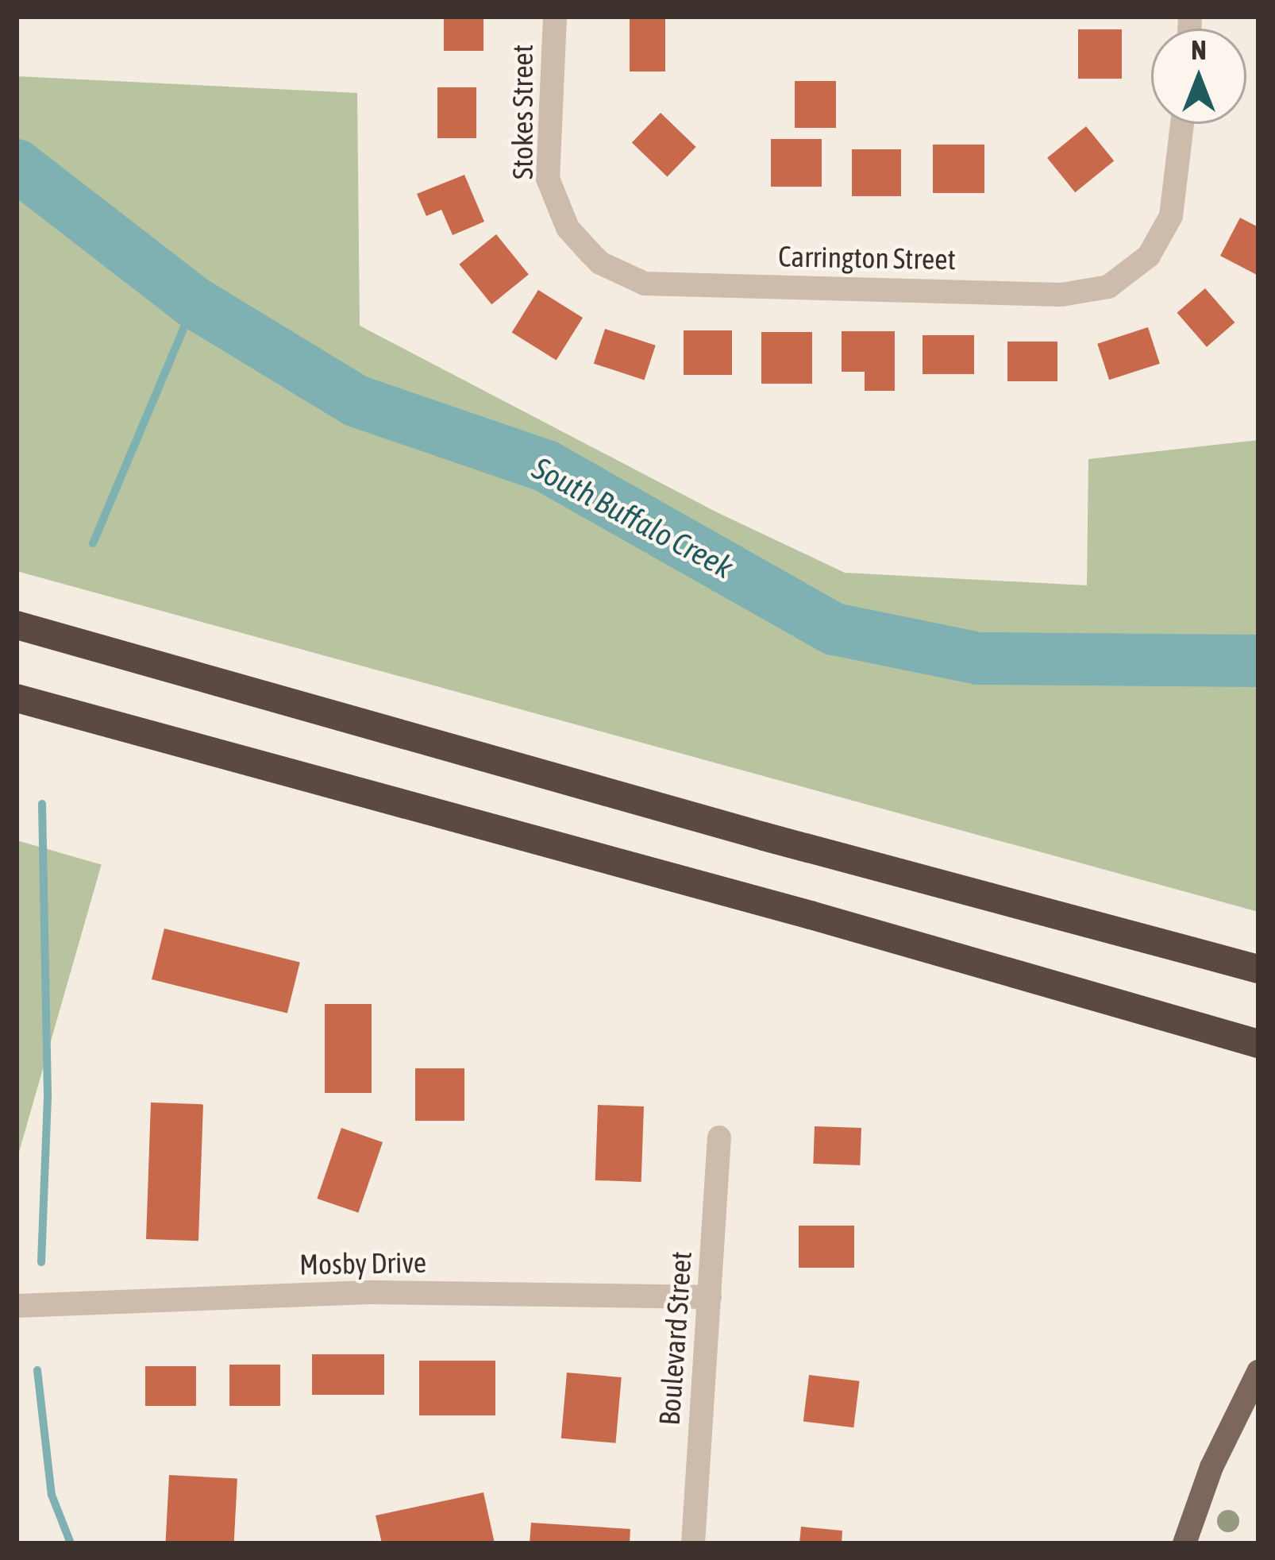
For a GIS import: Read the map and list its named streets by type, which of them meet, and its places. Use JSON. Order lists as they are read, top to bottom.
{
  "streets": {
    "street": [
      "Stokes Street",
      "Carrington Street",
      "Mosby Drive",
      "Boulevard Street"
    ]
  },
  "crossings": [
    ["Stokes Street", "Carrington Street"],
    ["Mosby Drive", "Boulevard Street"]
  ],
  "water": ["South Buffalo Creek"],
  "north": "top"
}
